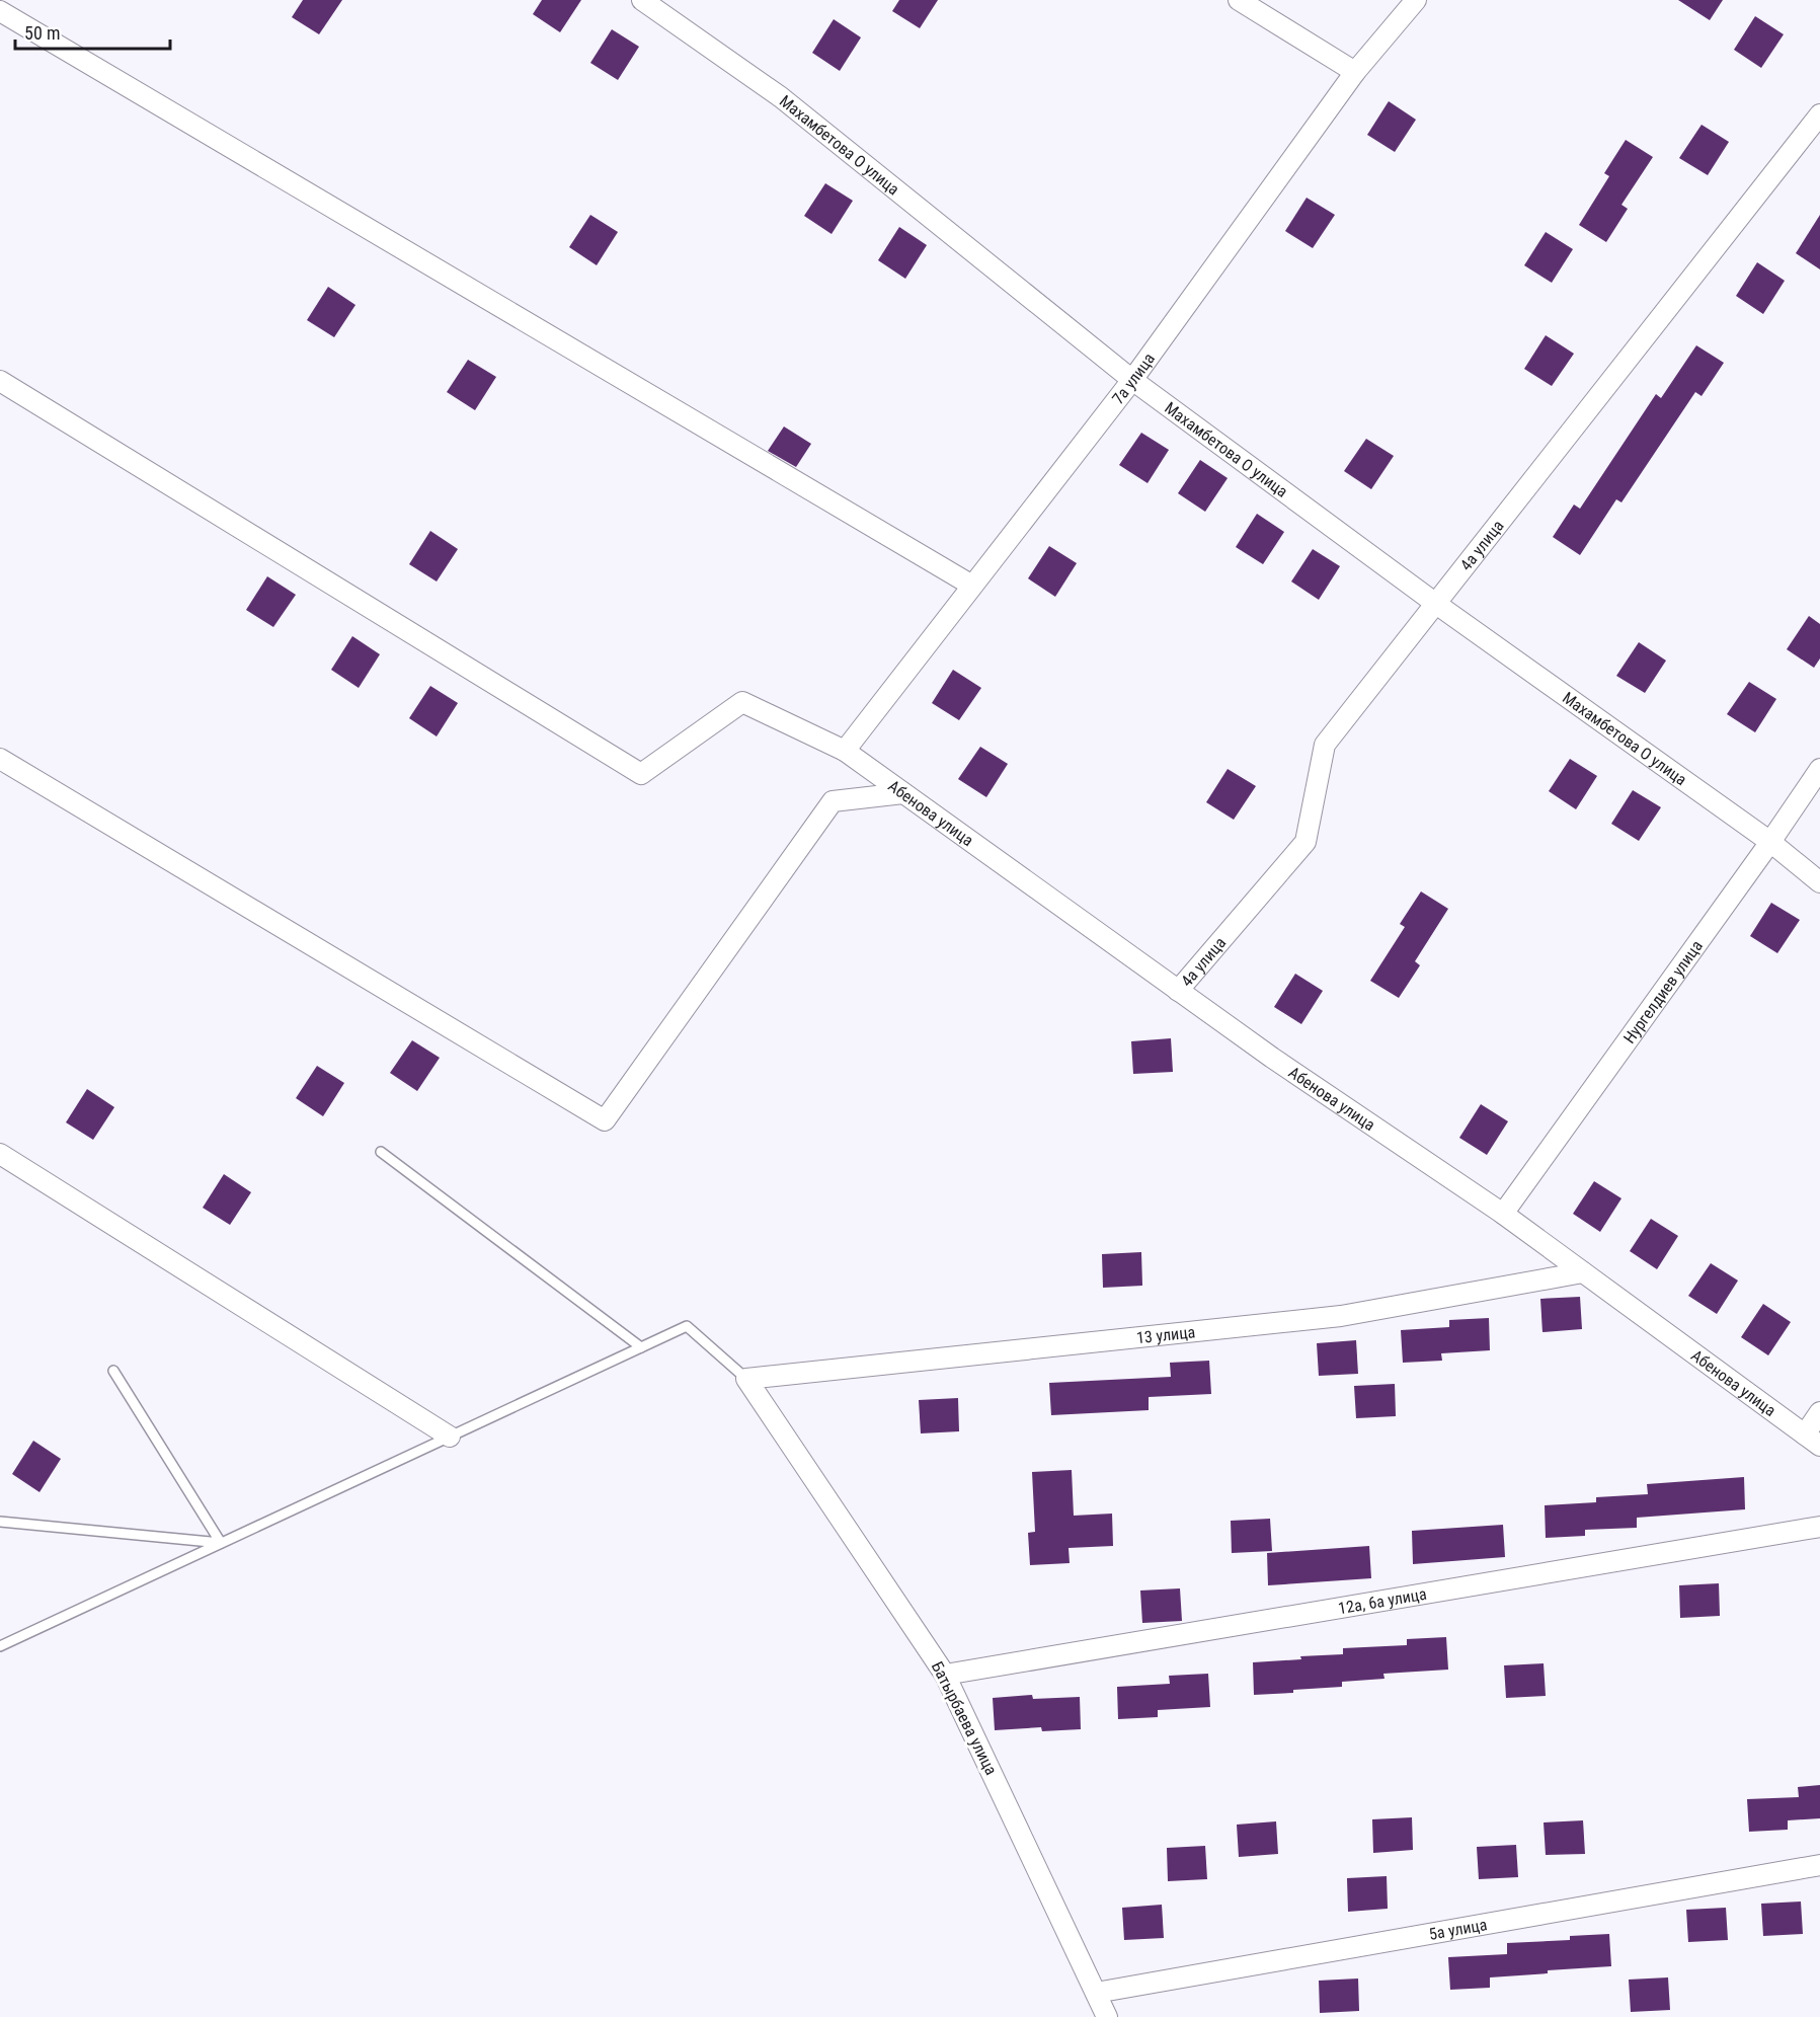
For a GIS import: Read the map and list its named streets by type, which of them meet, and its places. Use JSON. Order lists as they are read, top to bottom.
{
  "streets": {
    "street": [
      "Махамбетова О улица",
      "7а улица",
      "4а улица",
      "Абенова улица",
      "Нургелдиев улица",
      "13 улица",
      "12а, 6а улица",
      "Батырбаева улица",
      "5а улица"
    ]
  },
  "crossings": [
    ["Махамбетова О улица", "7а улица"],
    ["Махамбетова О улица", "4а улица"],
    ["Махамбетова О улица", "Нургелдиев улица"],
    ["7а улица", "Абенова улица"],
    ["4а улица", "Абенова улица"],
    ["Абенова улица", "Нургелдиев улица"],
    ["Абенова улица", "13 улица"],
    ["13 улица", "Батырбаева улица"],
    ["12а, 6а улица", "Батырбаева улица"],
    ["Батырбаева улица", "5а улица"]
  ],
  "scale_bar": "50 m"
}
